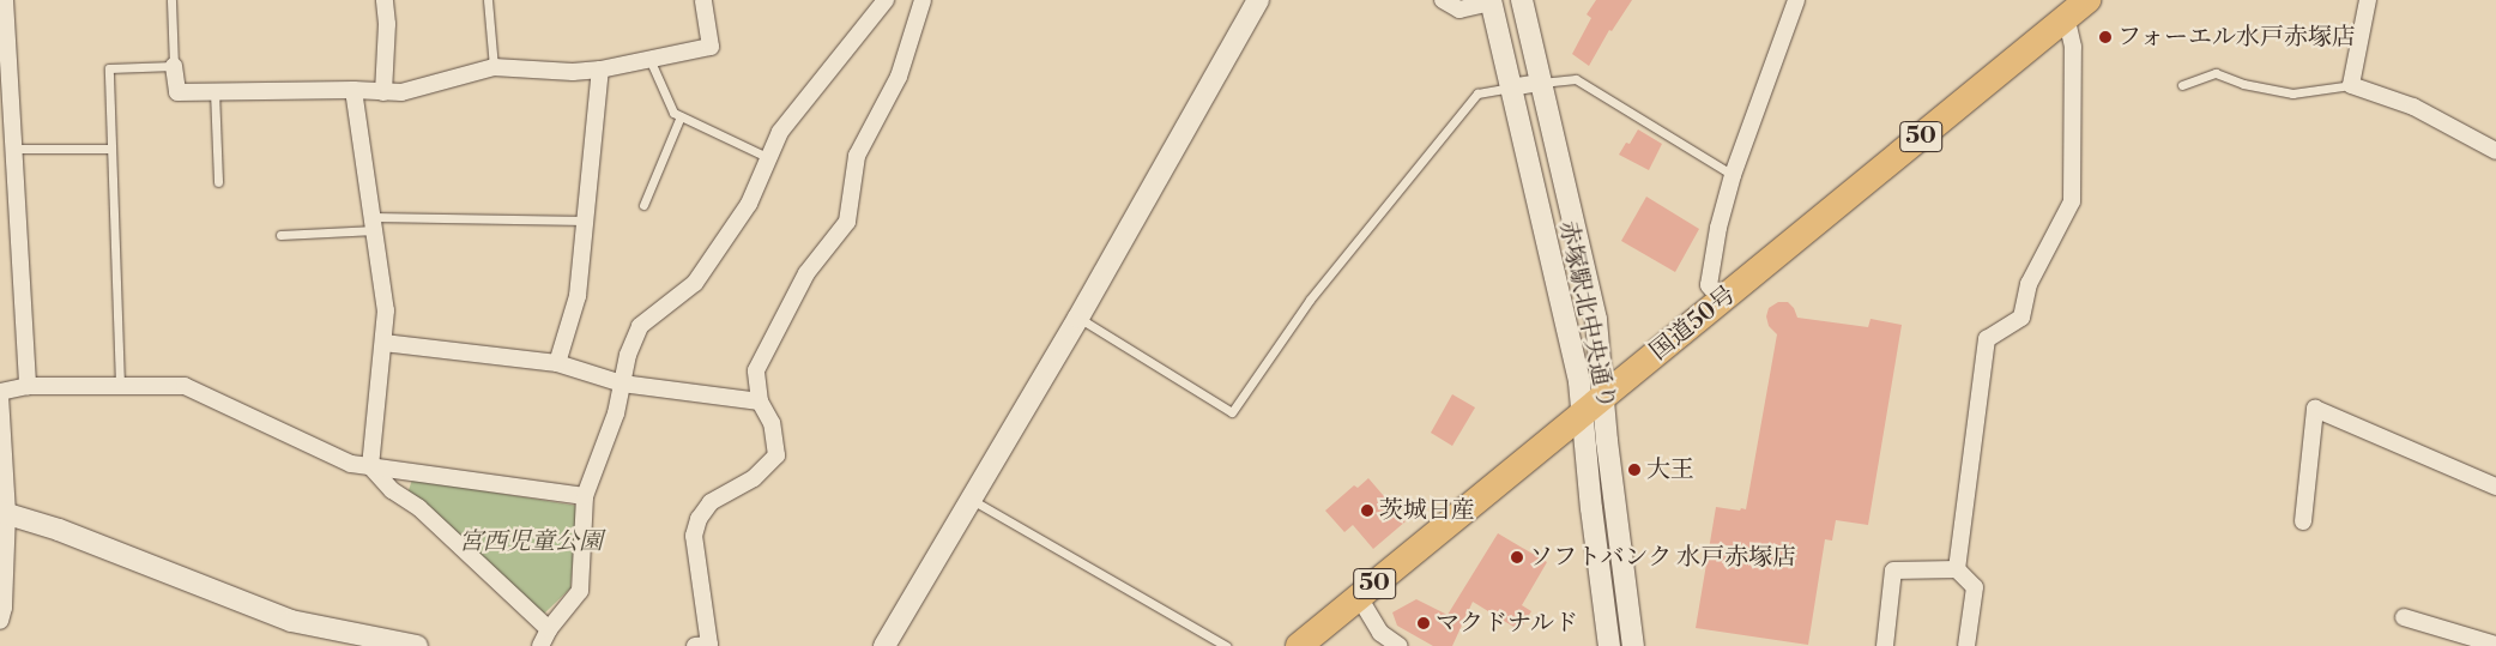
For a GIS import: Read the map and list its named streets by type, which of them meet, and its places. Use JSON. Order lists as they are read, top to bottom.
{
  "streets": {
    "highway": ["50", "国道50号"],
    "street": ["赤塚駅北中央通り"]
  },
  "crossings": [
    ["赤塚駅北中央通り", "国道50号"]
  ],
  "parks": ["宮西児童公園"],
  "places": [
    "フォーエル水戸赤塚店",
    "大王",
    "茨城日産",
    "ソフトバンク 水戸赤塚店",
    "マクドナルド"
  ]
}
